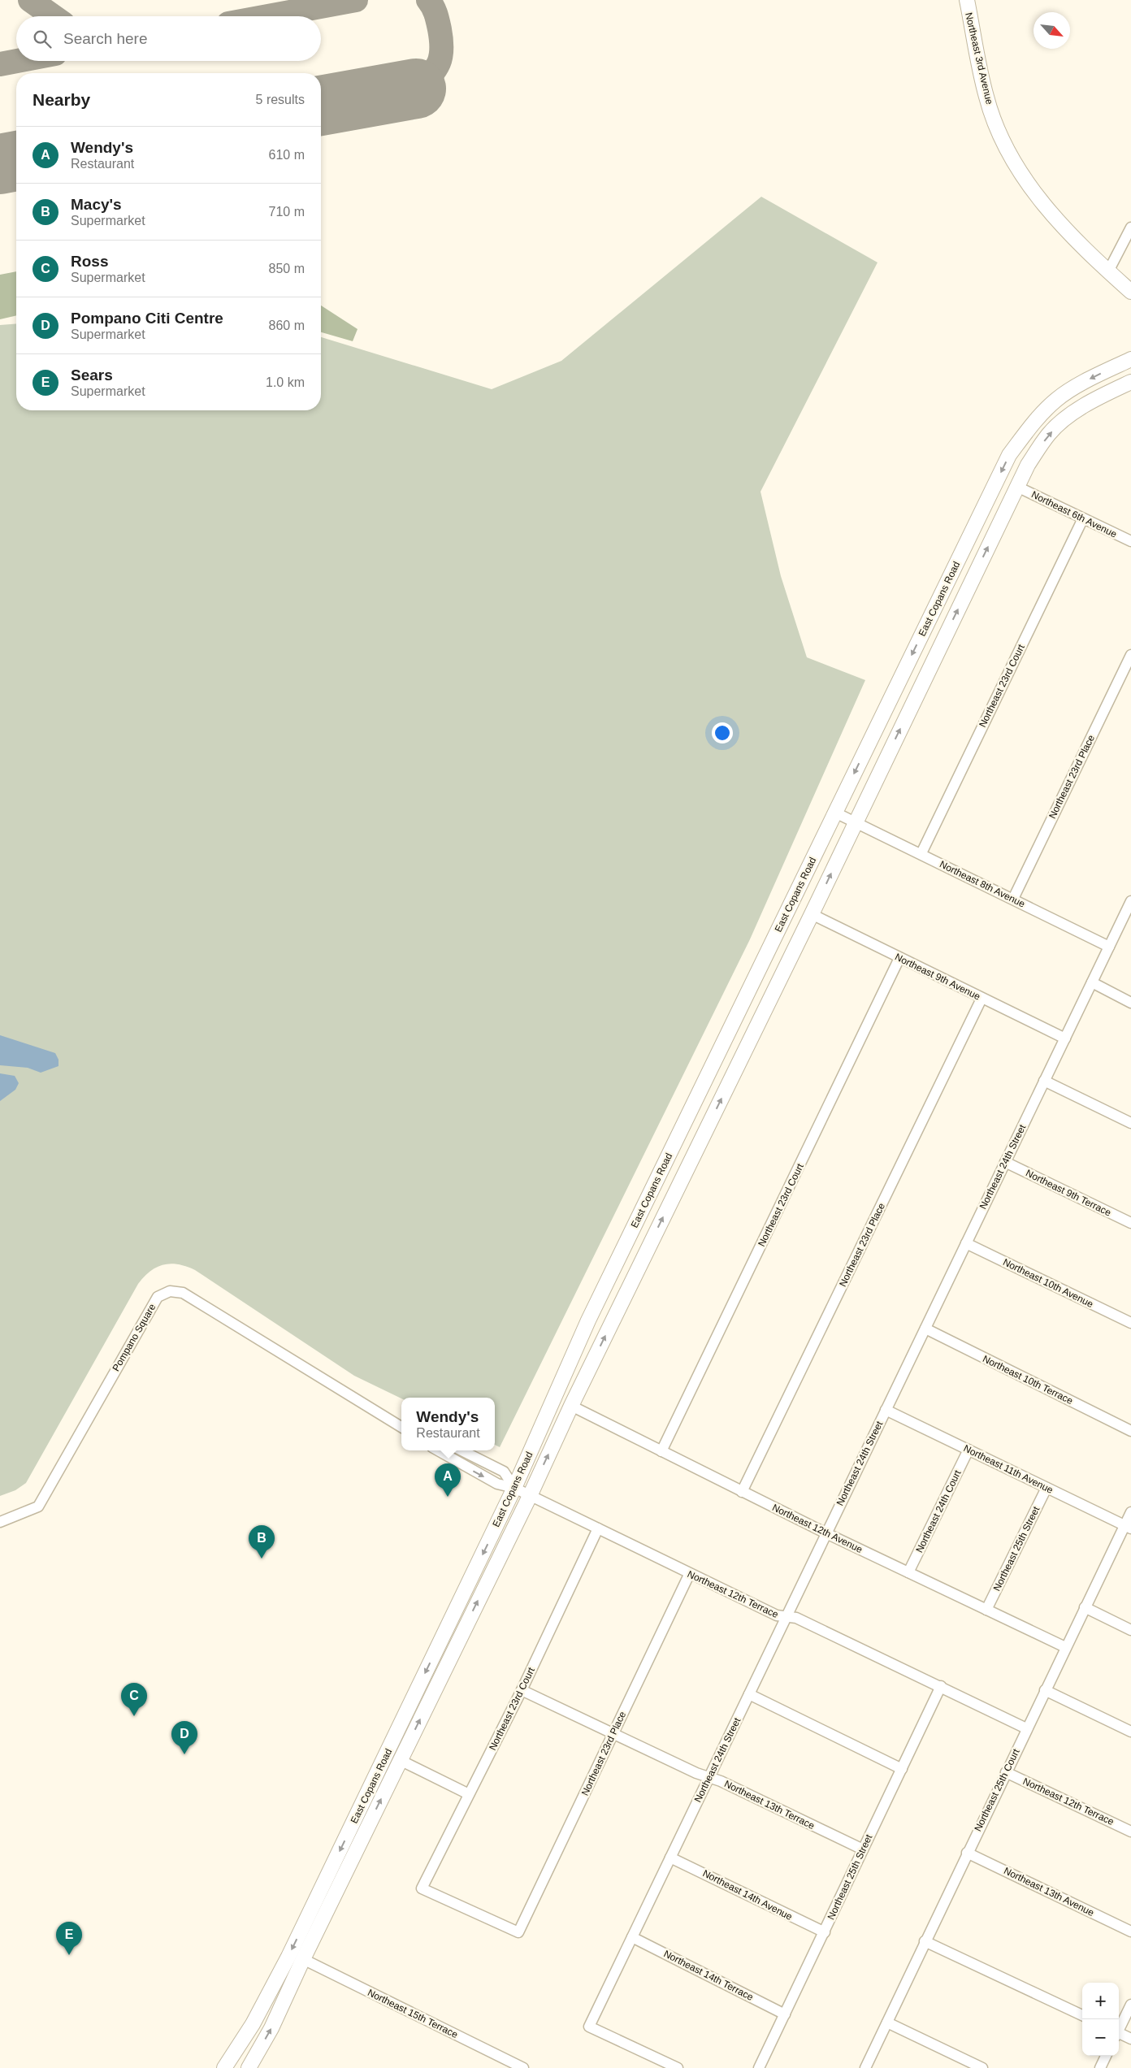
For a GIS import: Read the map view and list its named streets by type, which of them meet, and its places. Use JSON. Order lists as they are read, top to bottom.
{
  "streets": {
    "main road": ["Northeast 3rd Avenue", "East Copans Road"],
    "street": [
      "Northeast 6th Avenue",
      "Northeast 23rd Court",
      "Northeast 23rd Place",
      "Northeast 8th Avenue",
      "Northeast 9th Avenue",
      "Northeast 24th Street",
      "Northeast 9th Terrace",
      "Northeast 10th Avenue",
      "Pompano Square",
      "Northeast 10th Terrace",
      "Northeast 11th Avenue",
      "Northeast 24th Court",
      "Northeast 12th Avenue",
      "Northeast 25th Street",
      "Northeast 12th Terrace",
      "Northeast 25th Court",
      "Northeast 13th Terrace",
      "Northeast 13th Avenue",
      "Northeast 14th Avenue",
      "Northeast 14th Terrace",
      "Northeast 15th Terrace"
    ]
  },
  "crossings": [
    ["Northeast 6th Avenue", "East Copans Road"],
    ["Northeast 6th Avenue", "Northeast 23rd Court"],
    ["East Copans Road", "Northeast 8th Avenue"],
    ["East Copans Road", "Northeast 9th Avenue"],
    ["East Copans Road", "Northeast 12th Avenue"],
    ["East Copans Road", "Northeast 12th Terrace"],
    ["East Copans Road", "Northeast 15th Terrace"],
    ["Northeast 23rd Court", "Northeast 23rd Place"],
    ["Northeast 23rd Court", "Northeast 8th Avenue"],
    ["Northeast 23rd Court", "Northeast 9th Avenue"],
    ["Northeast 23rd Court", "Northeast 12th Avenue"],
    ["Northeast 23rd Court", "Northeast 12th Terrace"],
    ["Northeast 23rd Court", "Northeast 13th Terrace"],
    ["Northeast 23rd Place", "Northeast 8th Avenue"],
    ["Northeast 23rd Place", "Northeast 9th Avenue"],
    ["Northeast 23rd Place", "Northeast 12th Avenue"],
    ["Northeast 23rd Place", "Northeast 12th Terrace"],
    ["Northeast 23rd Place", "Northeast 13th Terrace"],
    ["Northeast 8th Avenue", "Northeast 24th Street"],
    ["Northeast 9th Avenue", "Northeast 24th Street"],
    ["Northeast 24th Street", "Northeast 9th Terrace"],
    ["Northeast 24th Street", "Northeast 10th Avenue"],
    ["Northeast 24th Street", "Northeast 10th Terrace"],
    ["Northeast 24th Street", "Northeast 11th Avenue"],
    ["Northeast 24th Street", "Northeast 12th Avenue"],
    ["Northeast 24th Street", "Northeast 12th Terrace"],
    ["Northeast 24th Street", "Northeast 13th Terrace"],
    ["Northeast 24th Street", "Northeast 14th Avenue"],
    ["Northeast 24th Street", "Northeast 14th Terrace"],
    ["Northeast 11th Avenue", "Northeast 24th Court"],
    ["Northeast 11th Avenue", "Northeast 25th Street"],
    ["Northeast 11th Avenue", "Northeast 25th Court"],
    ["Northeast 24th Court", "Northeast 12th Avenue"],
    ["Northeast 12th Avenue", "Northeast 25th Street"],
    ["Northeast 12th Avenue", "Northeast 25th Court"],
    ["Northeast 25th Street", "Northeast 12th Terrace"],
    ["Northeast 25th Street", "Northeast 13th Terrace"],
    ["Northeast 25th Street", "Northeast 14th Avenue"],
    ["Northeast 25th Street", "Northeast 14th Terrace"],
    ["Northeast 12th Terrace", "Northeast 25th Court"],
    ["Northeast 25th Court", "Northeast 13th Avenue"]
  ],
  "north": "bottom right",
  "page": {
    "search": "Search here",
    "heading": ["Nearby", "5 results"],
    "list": [
      {
        "mark": "A",
        "name": "Wendy's",
        "note": "Restaurant",
        "value": "610 m"
      },
      {
        "mark": "B",
        "name": "Macy's",
        "note": "Supermarket",
        "value": "710 m"
      },
      {
        "mark": "C",
        "name": "Ross",
        "note": "Supermarket",
        "value": "850 m"
      },
      {
        "mark": "D",
        "name": "Pompano Citi Centre",
        "note": "Supermarket",
        "value": "860 m"
      },
      {
        "mark": "E",
        "name": "Sears",
        "note": "Supermarket",
        "value": "1.0 km"
      }
    ],
    "popup": ["Wendy's", "Restaurant"],
    "pins": [
      "A",
      "B",
      "C",
      "D",
      "E"
    ],
    "map_buttons": ["+", "−"]
  }
}
